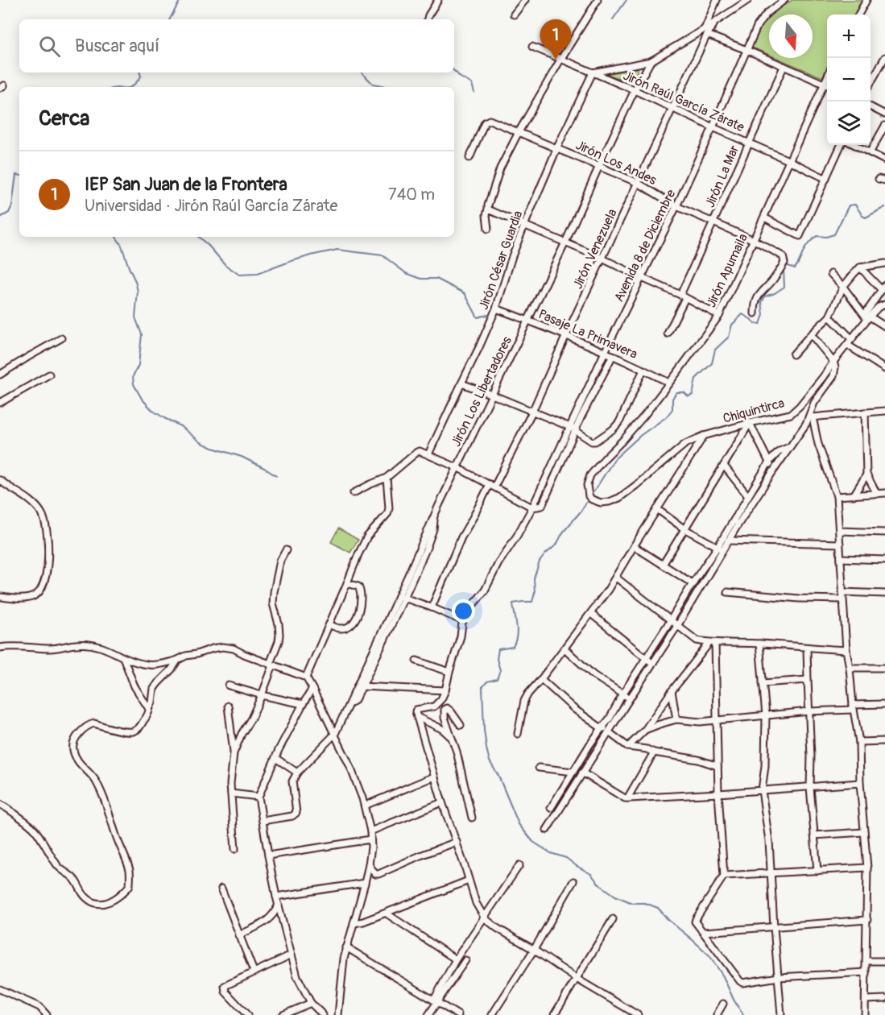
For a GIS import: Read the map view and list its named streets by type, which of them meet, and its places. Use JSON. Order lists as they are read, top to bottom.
{
  "streets": {
    "street": [
      "Jirón Raúl García Zárate",
      "Jirón Los Andes",
      "Jirón La Mar",
      "Avenida 8 de Diciembre",
      "Jirón Venezuela",
      "Jirón César Guardia",
      "Jirón Apumaila",
      "Pasaje La Primavera",
      "Jirón Los Libertadores",
      "Chiquintirca"
    ]
  },
  "crossings": [
    ["Jirón Raúl García Zárate", "Jirón La Mar"],
    ["Jirón Raúl García Zárate", "Avenida 8 de Diciembre"],
    ["Jirón Raúl García Zárate", "Jirón Venezuela"],
    ["Jirón Raúl García Zárate", "Jirón César Guardia"],
    ["Jirón Raúl García Zárate", "Jirón Apumaila"],
    ["Jirón Raúl García Zárate", "Jirón Los Libertadores"],
    ["Jirón Los Andes", "Jirón La Mar"],
    ["Jirón Los Andes", "Avenida 8 de Diciembre"],
    ["Jirón Los Andes", "Jirón Venezuela"],
    ["Jirón Los Andes", "Jirón César Guardia"],
    ["Jirón Los Andes", "Jirón Apumaila"],
    ["Jirón Los Andes", "Jirón Los Libertadores"],
    ["Avenida 8 de Diciembre", "Pasaje La Primavera"],
    ["Jirón Venezuela", "Pasaje La Primavera"],
    ["Jirón César Guardia", "Pasaje La Primavera"],
    ["Jirón Apumaila", "Pasaje La Primavera"],
    ["Jirón Apumaila", "Chiquintirca"],
    ["Pasaje La Primavera", "Jirón Los Libertadores"]
  ],
  "north": "bottom",
  "page": {
    "map_buttons": ["+", "−"],
    "pins": "1",
    "search": "Buscar aquí",
    "heading": "Cerca",
    "list": [
      {
        "mark": "1",
        "name": "IEP San Juan de la Frontera",
        "note": "Universidad · Jirón Raúl García Zárate",
        "value": "740 m"
      }
    ]
  }
}
